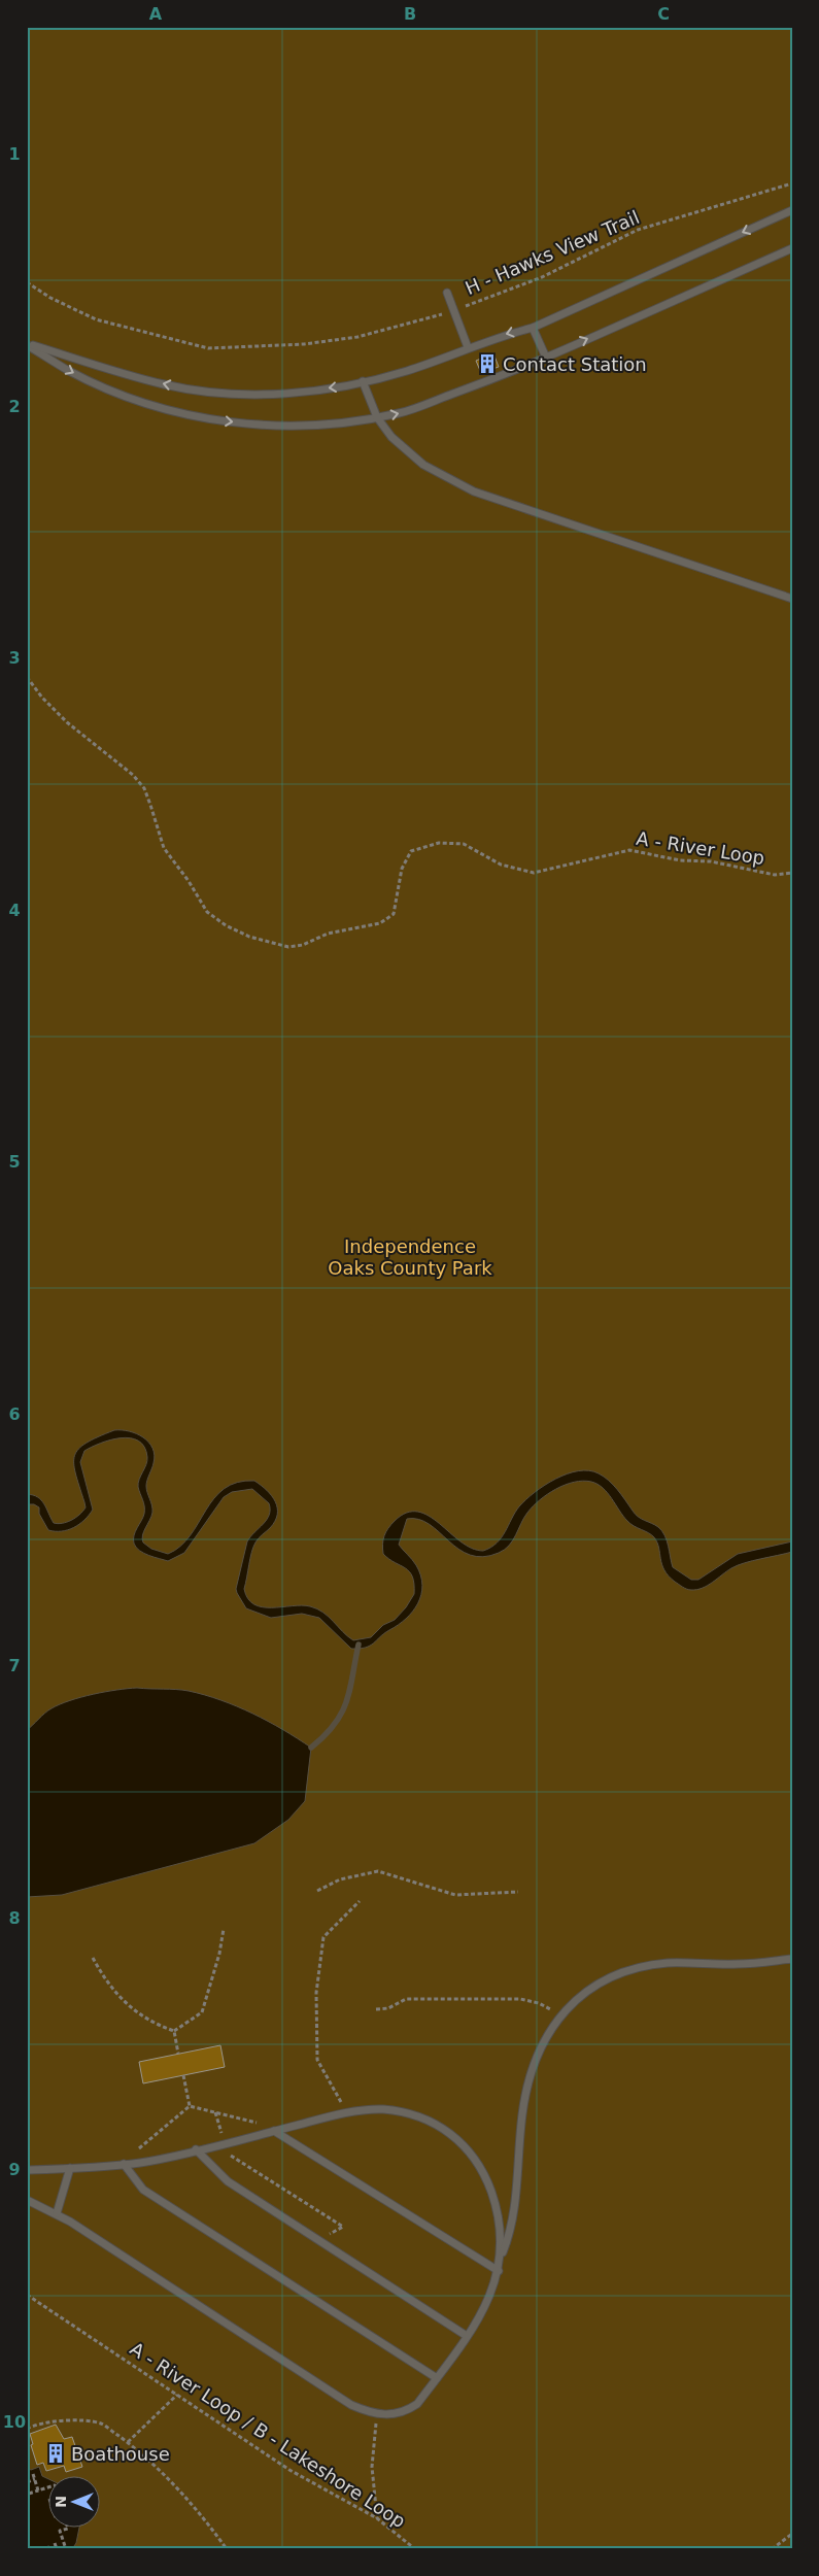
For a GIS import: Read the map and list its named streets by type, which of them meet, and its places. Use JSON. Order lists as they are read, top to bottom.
{
  "streets": {
    "path": ["H - Hawks View Trail", "A - River Loop", "A - River Loop / B - Lakeshore Loop"]
  },
  "parks": ["Independence Oaks County Park"],
  "places": {
    "building": ["Contact Station", "Boathouse"]
  },
  "north": "left",
  "grid": {
    "columns": ["A", "B", "C"],
    "rows": [
      "1",
      "2",
      "3",
      "4",
      "5",
      "6",
      "7",
      "8",
      "9",
      "10"
    ]
  }
}
